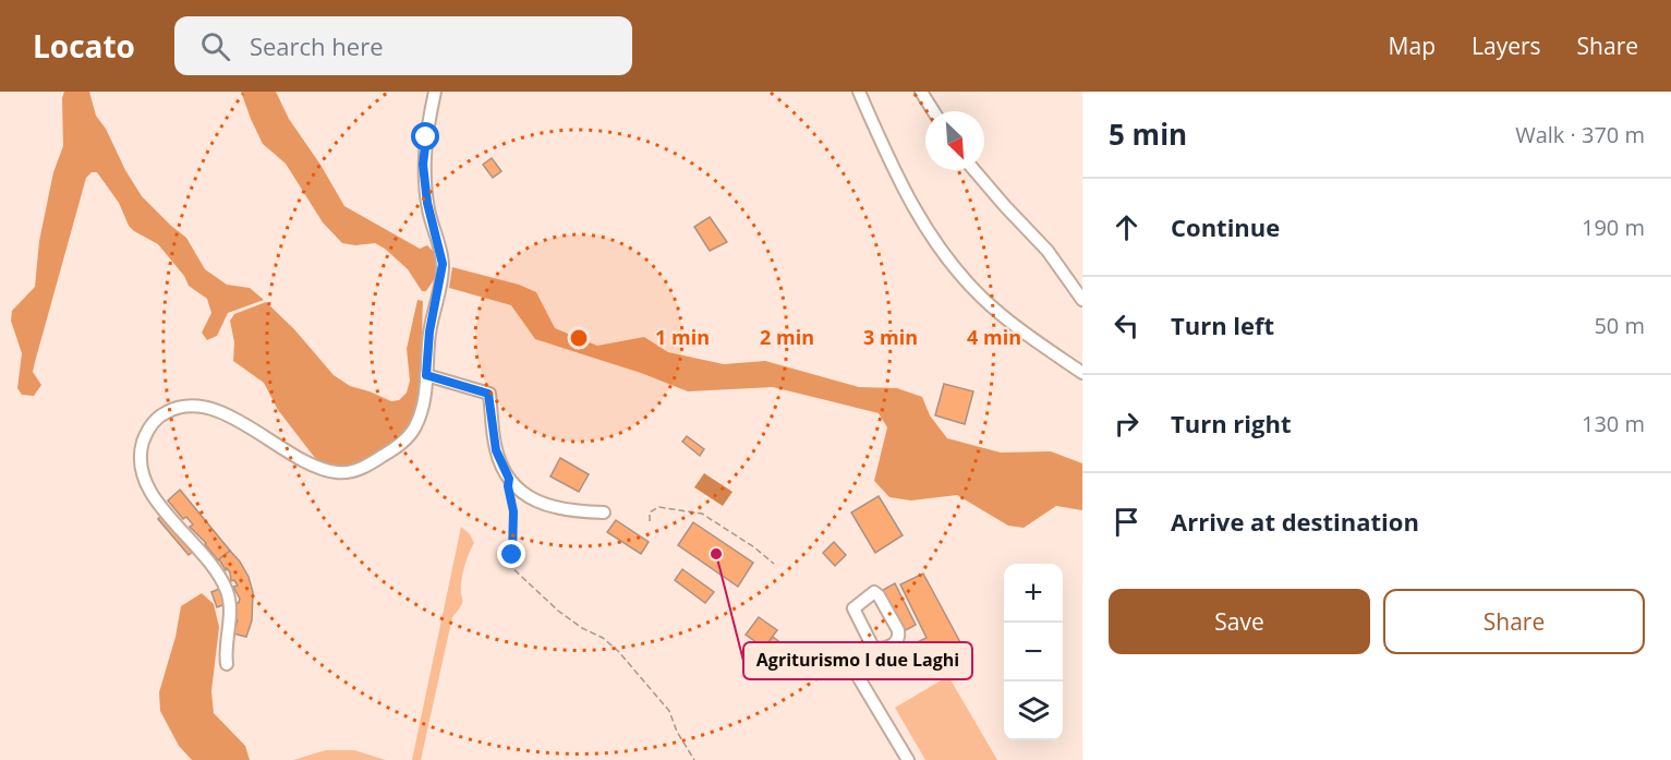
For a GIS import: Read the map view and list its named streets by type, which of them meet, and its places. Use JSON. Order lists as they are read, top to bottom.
{
  "places": ["Agriturismo I due Laghi"],
  "north": "bottom right",
  "page": {
    "header": "Locato",
    "search": "Search here",
    "nav": ["Map", "Layers", "Share"],
    "heading": ["5 min", "Walk · 370 m"],
    "list": [
      ["Continue", "190 m"],
      ["Turn left", "50 m"],
      ["Turn right", "130 m"],
      "Arrive at destination"
    ],
    "map_buttons": ["+", "−"],
    "buttons": ["Save", "Share"]
  },
  "rings": [
    "1 min",
    "2 min",
    "3 min",
    "4 min"
  ]
}
